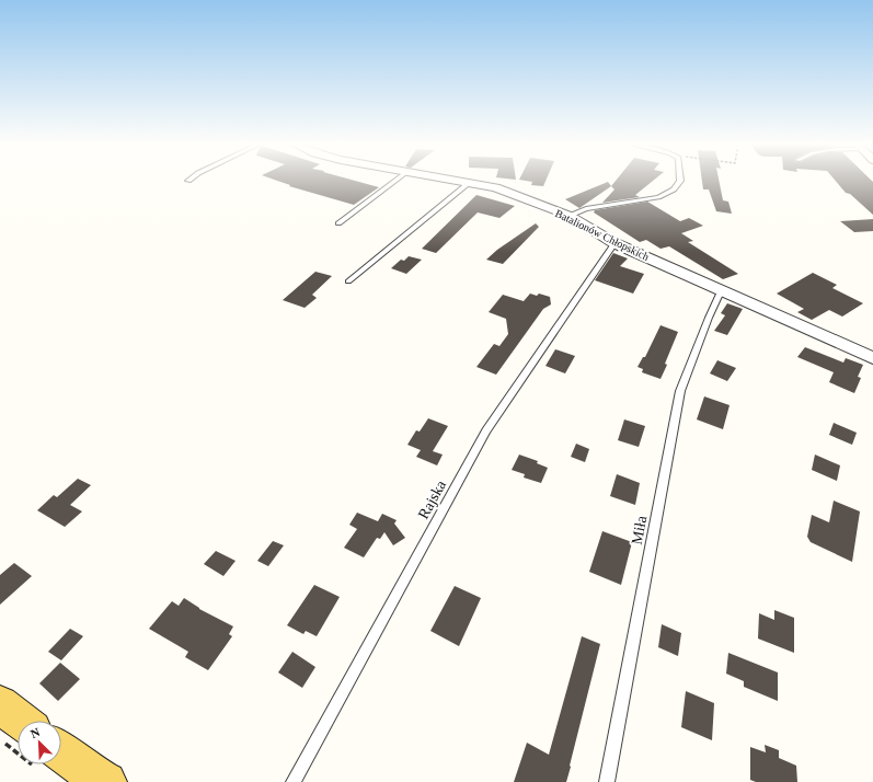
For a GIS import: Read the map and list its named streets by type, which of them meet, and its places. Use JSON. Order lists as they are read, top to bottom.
{
  "streets": {
    "street": ["Batalionów Chłopskich"],
    "lane": ["Rajska", "Miła"]
  },
  "crossings": [
    ["Batalionów Chłopskich", "Rajska"],
    ["Batalionów Chłopskich", "Miła"]
  ],
  "north": "top left"
}
